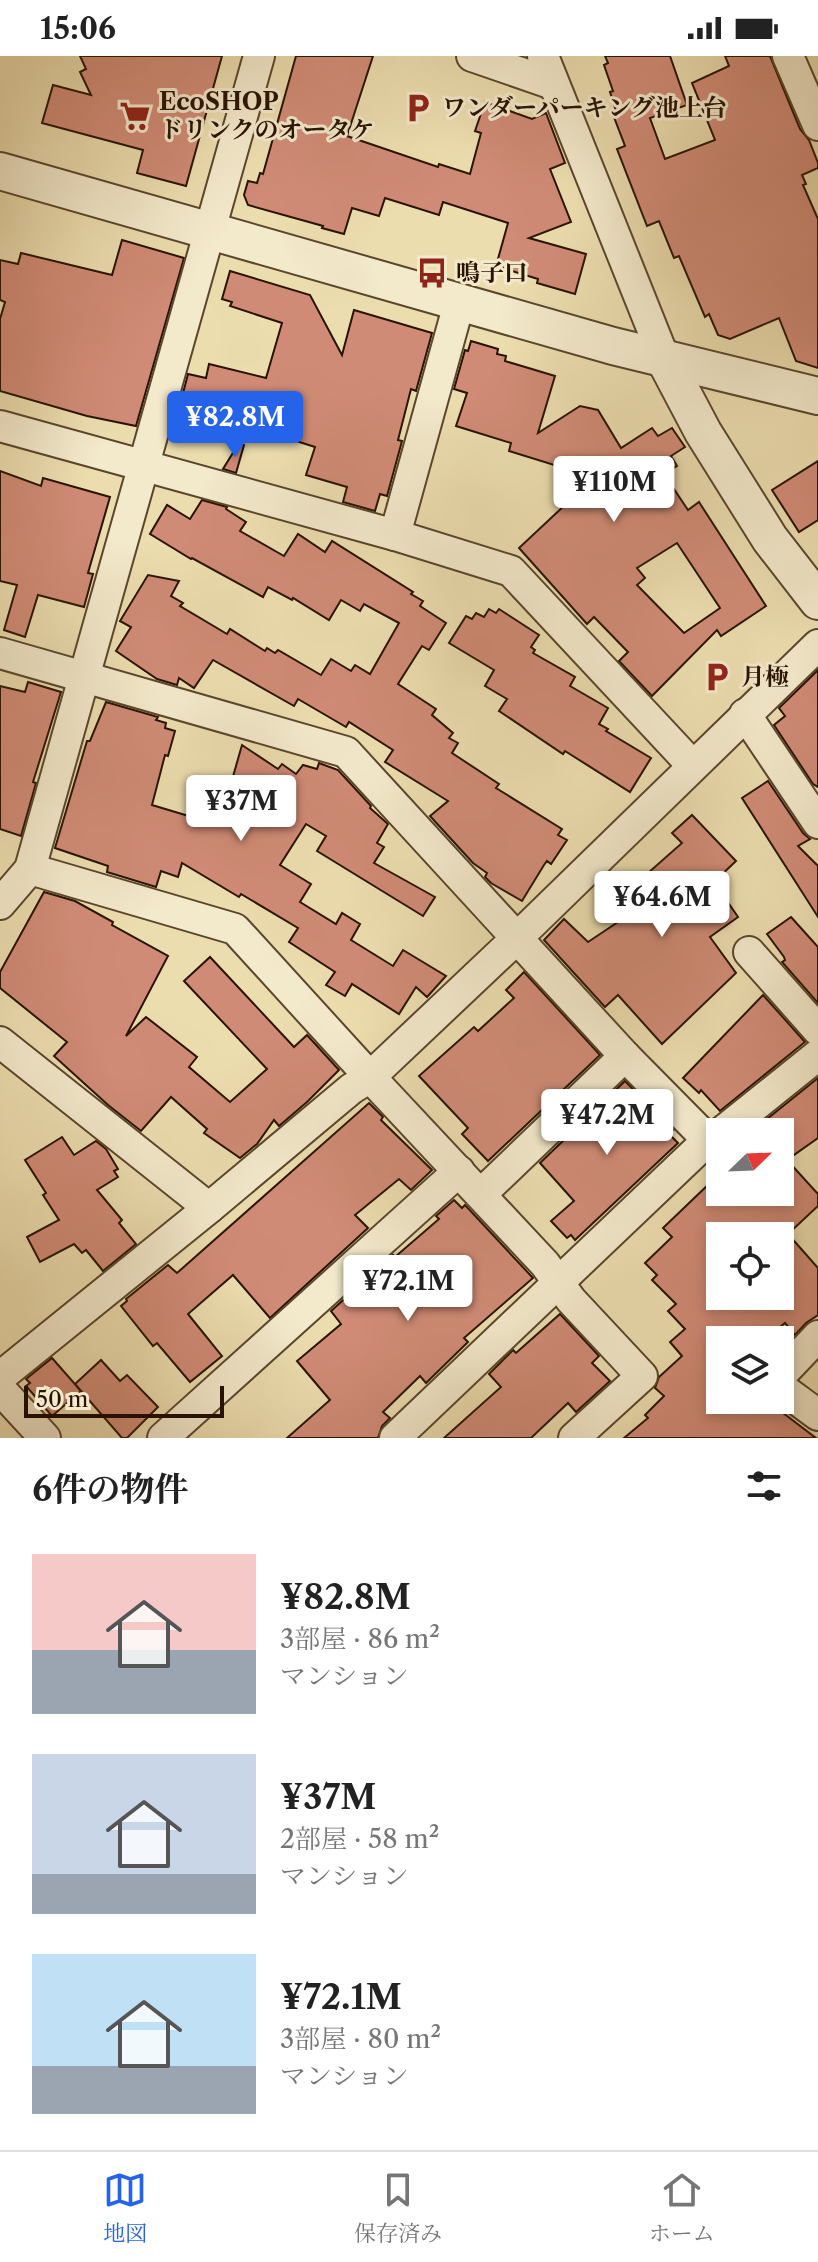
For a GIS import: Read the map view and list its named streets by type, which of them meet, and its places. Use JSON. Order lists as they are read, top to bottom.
{
  "places": {
    "parking": ["ワンダーパーキング池上台", "月極"],
    "supermarket": ["EcoSHOP ドリンクのオータケ"],
    "bus stop": ["鳴子口"]
  },
  "scale_bar": "50 m",
  "north": "top right",
  "page": {
    "status": "15:06",
    "price": [
      "¥82.8M",
      "¥110M",
      "¥37M",
      "¥64.6M",
      "¥47.2M",
      "¥72.1M"
    ],
    "scale": "50 m",
    "heading": "6件の物件",
    "list": [
      {
        "name": "¥82.8M",
        "note": "3部屋 · 86 m² · マンション"
      },
      {
        "name": "¥37M",
        "note": "2部屋 · 58 m² · マンション"
      },
      {
        "name": "¥72.1M",
        "note": "3部屋 · 80 m² · マンション"
      }
    ],
    "tabs": ["地図", "保存済み", "ホーム"]
  }
}
